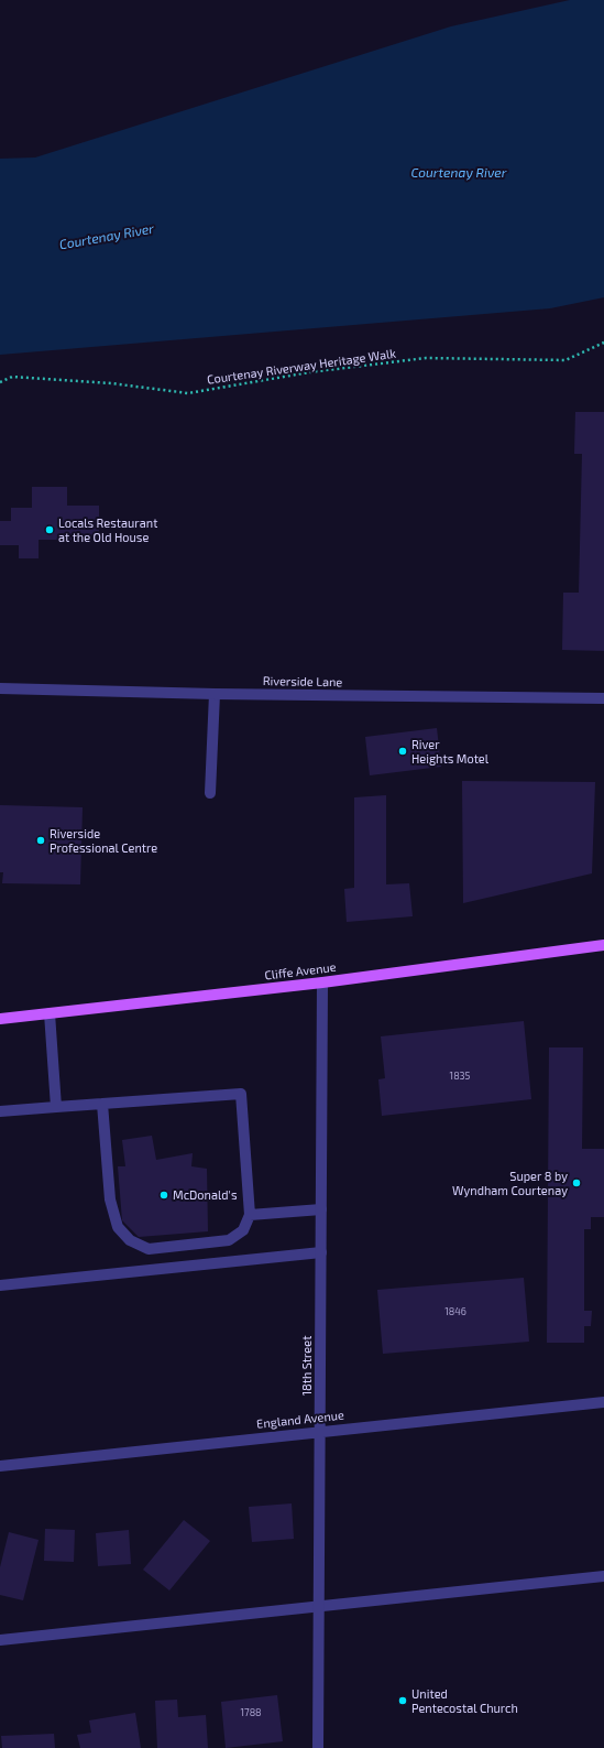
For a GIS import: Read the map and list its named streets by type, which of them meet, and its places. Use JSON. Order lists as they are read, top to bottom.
{
  "streets": {
    "main road": ["Cliffe Avenue"],
    "street": ["Riverside Lane", "18th Street", "England Avenue"],
    "path": ["Courtenay Riverway Heritage Walk"]
  },
  "crossings": [
    ["Cliffe Avenue", "18th Street"],
    ["18th Street", "England Avenue"]
  ],
  "water": ["Courtenay River"],
  "places": [
    "Locals Restaurant at the Old House",
    "River Heights Motel",
    "Riverside Professional Centre",
    "Super 8 by Wyndham Courtenay",
    "McDonald's",
    "United Pentecostal Church"
  ],
  "house_numbers": ["1835", "1846", "1788"]
}
